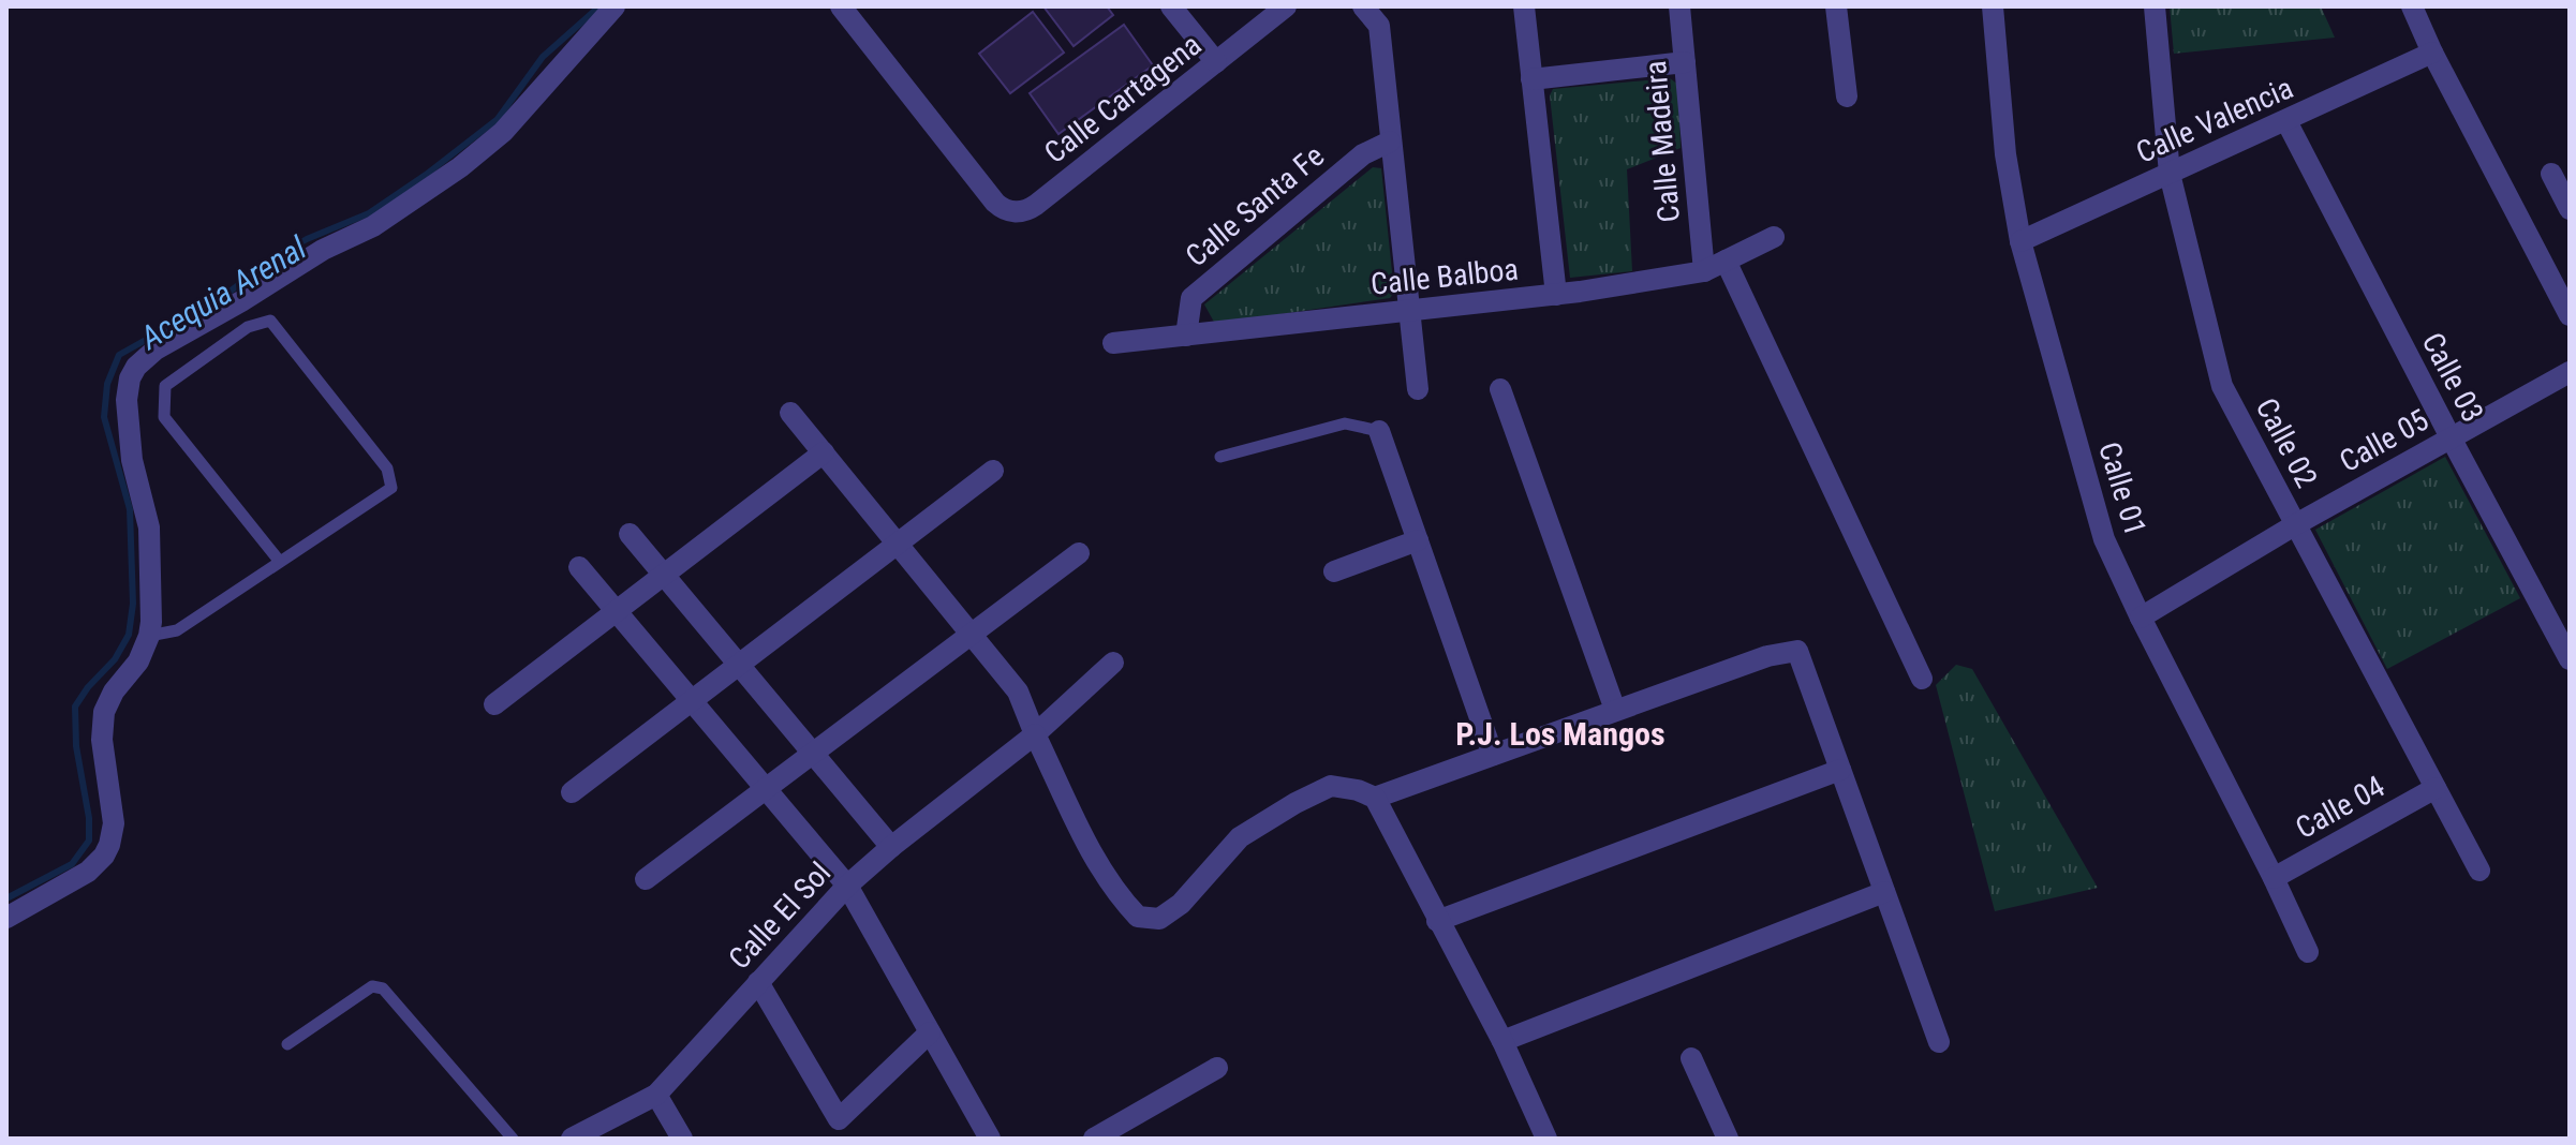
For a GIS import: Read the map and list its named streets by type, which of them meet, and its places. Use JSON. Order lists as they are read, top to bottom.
{
  "streets": {
    "street": [
      "Calle Cartagena",
      "Calle Valencia",
      "Calle Madeira",
      "Calle Santa Fe",
      "Calle Balboa",
      "Calle 03",
      "Calle 05",
      "Calle 02",
      "Calle 01",
      "Calle 04",
      "Calle El Sol"
    ]
  },
  "crossings": [
    ["Calle Valencia", "Calle 03"],
    ["Calle Valencia", "Calle 02"],
    ["Calle Valencia", "Calle 01"],
    ["Calle Madeira", "Calle Balboa"],
    ["Calle Santa Fe", "Calle Balboa"],
    ["Calle 03", "Calle 05"],
    ["Calle 05", "Calle 02"],
    ["Calle 05", "Calle 01"],
    ["Calle 02", "Calle 04"],
    ["Calle 01", "Calle 04"]
  ],
  "districts": ["P.J. Los Mangos"],
  "water": ["Acequia Arenal"]
}
